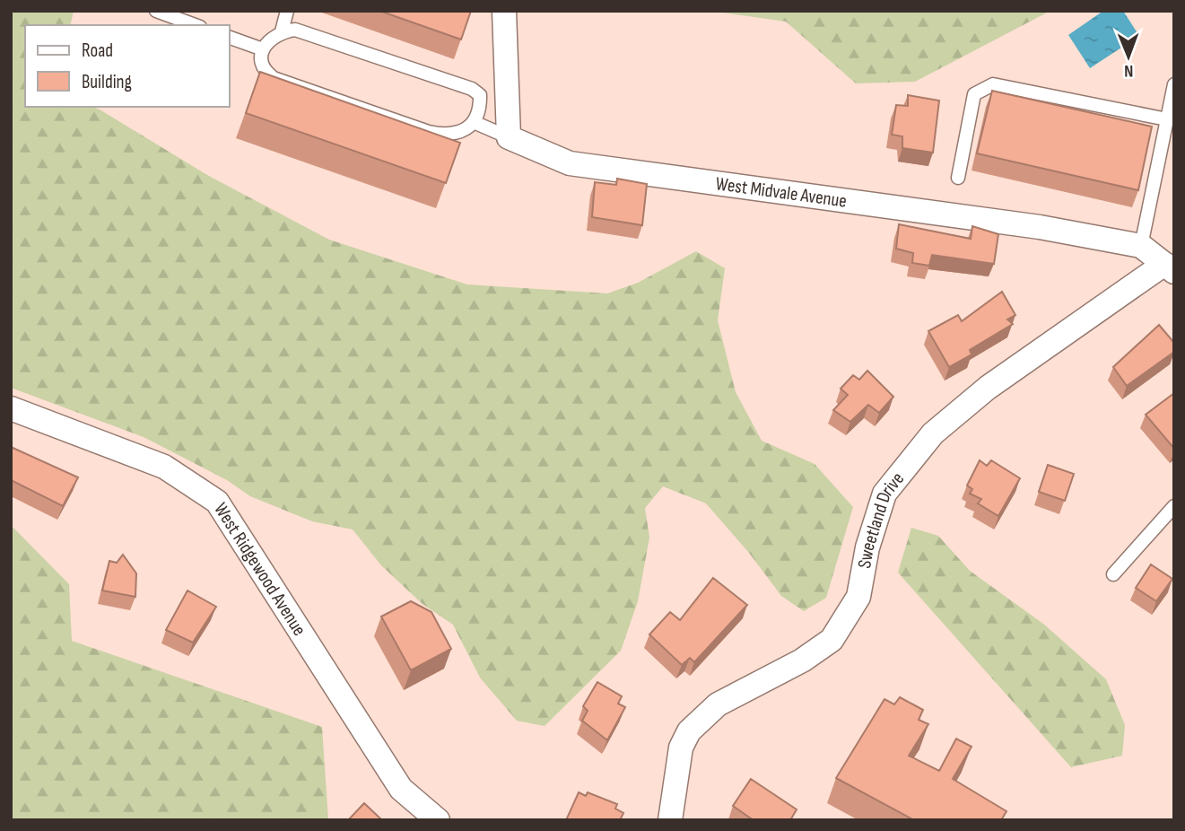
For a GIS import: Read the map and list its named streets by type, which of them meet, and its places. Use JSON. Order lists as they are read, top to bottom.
{
  "streets": {
    "street": ["West Midvale Avenue", "Sweetland Drive", "West Ridgewood Avenue"]
  },
  "crossings": [
    ["West Midvale Avenue", "Sweetland Drive"]
  ],
  "legend": ["Road", "Building"],
  "north": "bottom"
}
